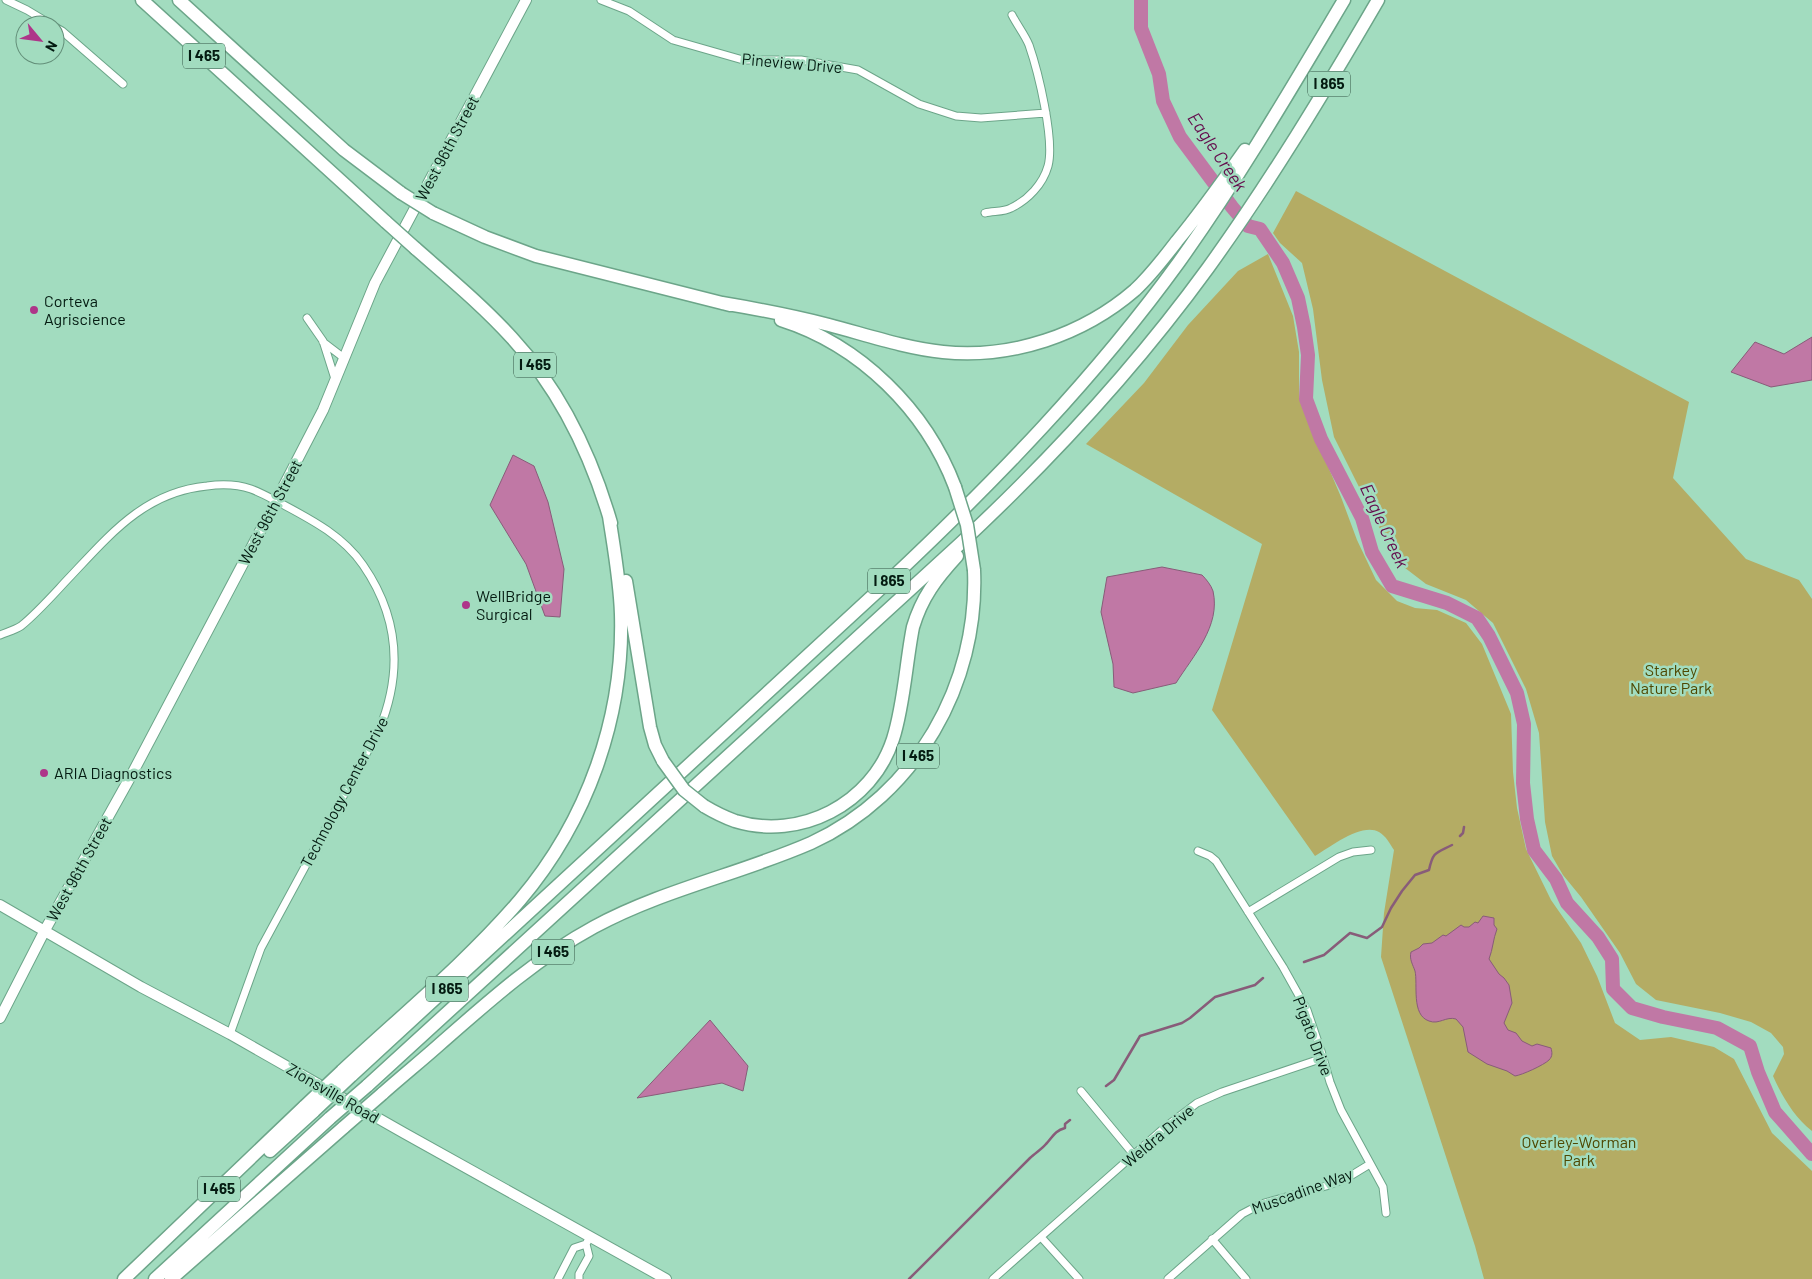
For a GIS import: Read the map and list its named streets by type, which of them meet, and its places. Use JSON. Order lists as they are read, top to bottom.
{
  "streets": {
    "highway": ["I 465", "I 865"],
    "main road": ["West 96th Street", "Zionsville Road"],
    "street": [
      "Pineview Drive",
      "Technology Center Drive",
      "Pigato Drive",
      "Weldra Drive",
      "Muscadine Way"
    ]
  },
  "crossings": [
    ["I 465", "I 865"],
    ["West 96th Street", "Technology Center Drive"],
    ["West 96th Street", "Zionsville Road"],
    ["Technology Center Drive", "Zionsville Road"],
    ["Pigato Drive", "Weldra Drive"],
    ["Pigato Drive", "Muscadine Way"]
  ],
  "water": ["Eagle Creek"],
  "parks": ["Starkey Nature Park", "Overley-Worman Park"],
  "places": ["Corteva Agriscience", "WellBridge Surgical", "ARIA Diagnostics"],
  "north": "bottom right"
}
